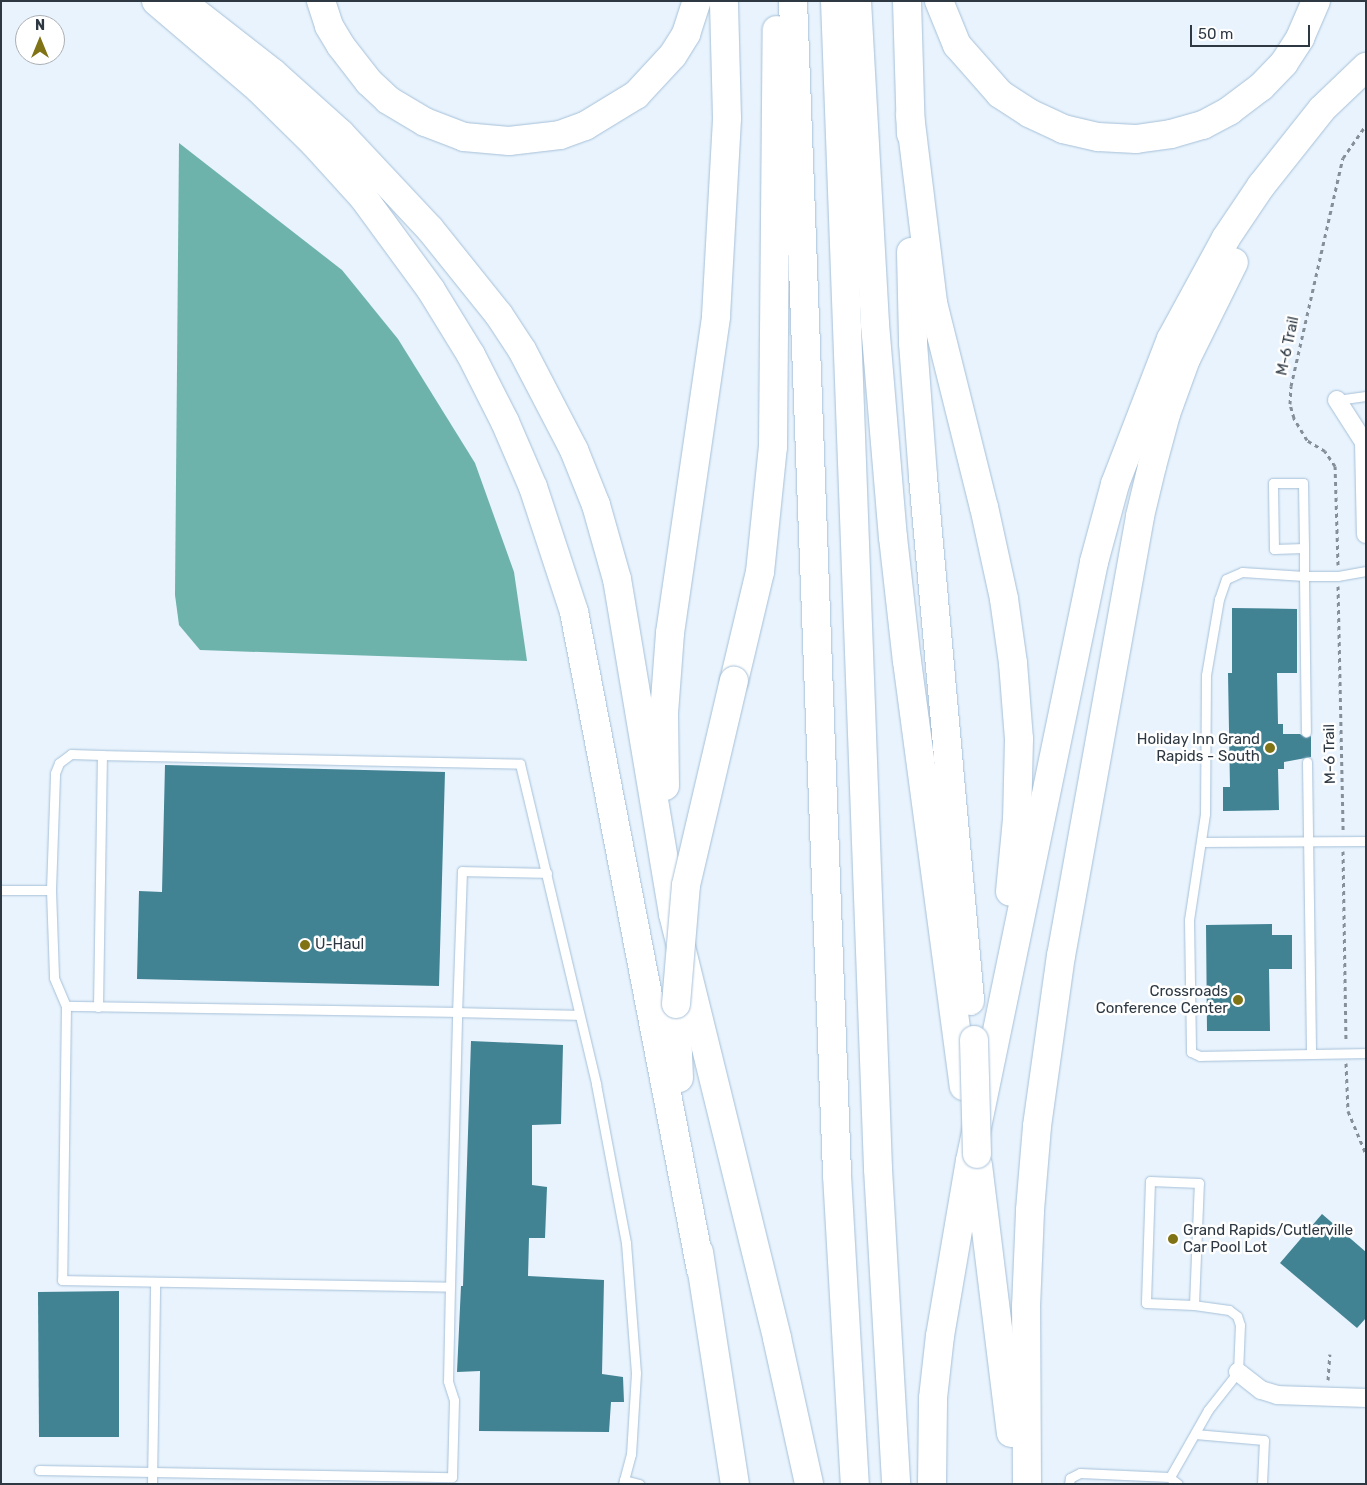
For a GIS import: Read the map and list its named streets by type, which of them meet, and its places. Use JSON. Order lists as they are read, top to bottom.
{
  "streets": {
    "path": ["M-6 Trail"]
  },
  "places": [
    "Holiday Inn Grand Rapids - South",
    "U-Haul",
    "Crossroads Conference Center",
    "Grand Rapids/Cutlerville Car Pool Lot"
  ],
  "scale_bar": "50 m",
  "north": "top"
}
